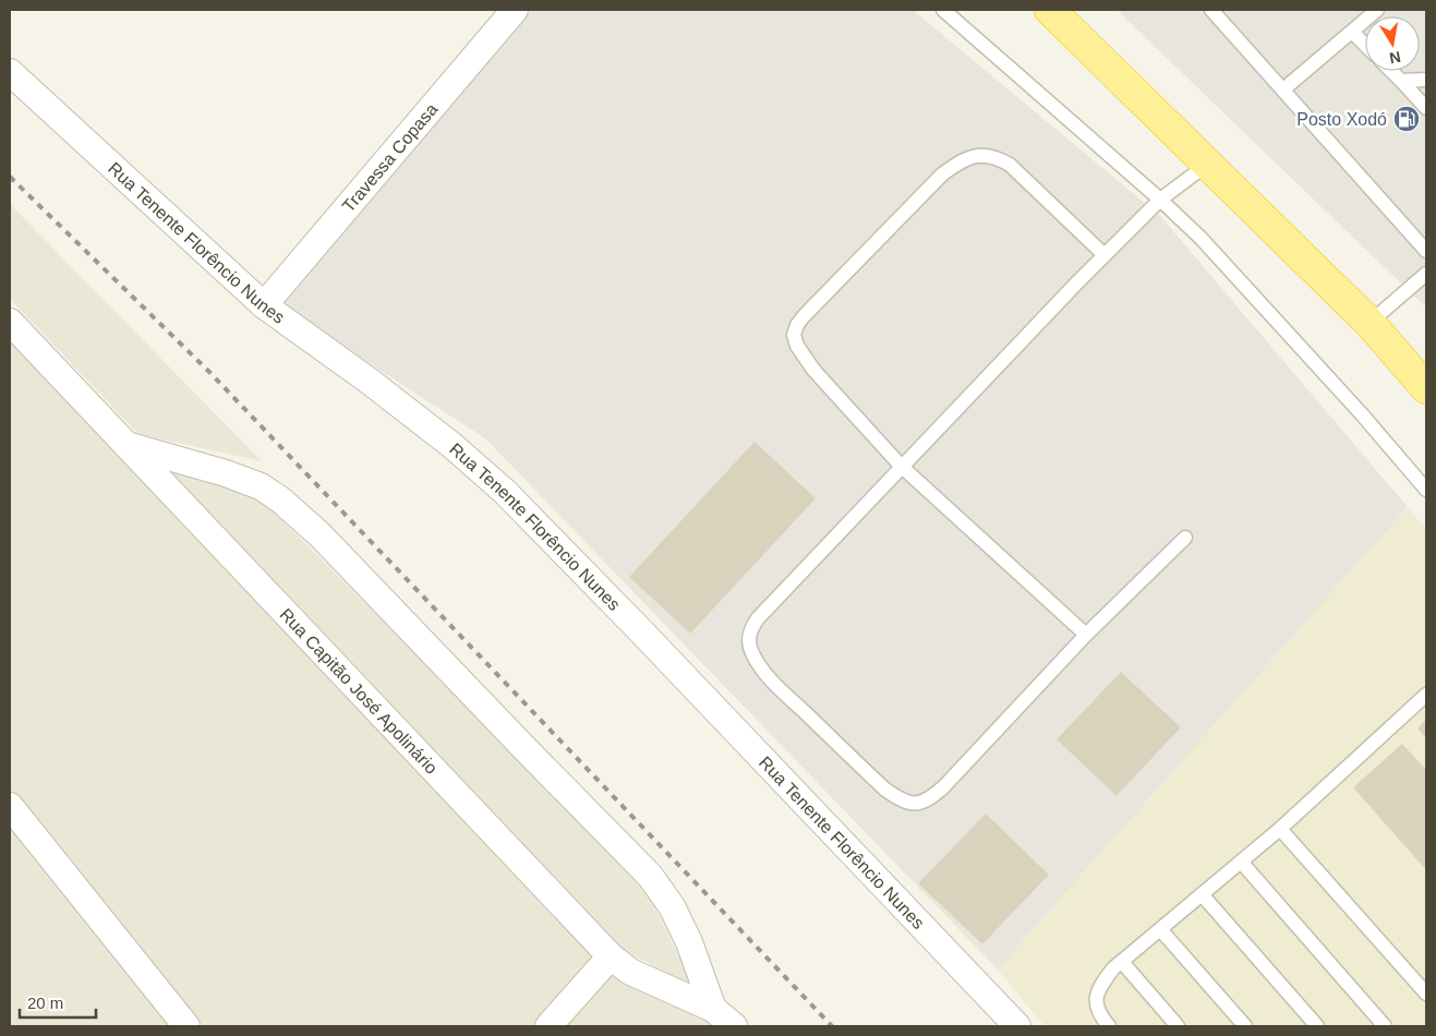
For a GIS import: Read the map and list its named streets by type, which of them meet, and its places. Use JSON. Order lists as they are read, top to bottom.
{
  "streets": {
    "street": ["Travessa Copasa", "Rua Tenente Florêncio Nunes", "Rua Capitão José Apolinário"]
  },
  "crossings": [
    ["Travessa Copasa", "Rua Tenente Florêncio Nunes"]
  ],
  "places": {
    "fuel station": ["Posto Xodó"]
  },
  "scale_bar": "20 m",
  "north": "bottom"
}
